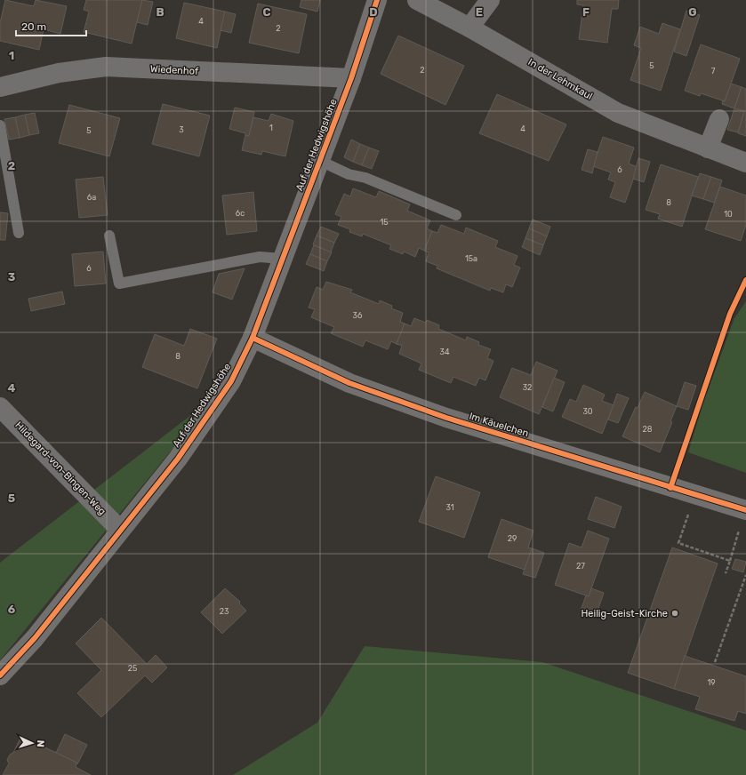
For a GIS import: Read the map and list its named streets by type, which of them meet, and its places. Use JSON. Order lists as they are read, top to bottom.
{
  "streets": {
    "street": [
      "Wiedenhof",
      "In der Lehmkaul",
      "Auf der Hedwigshöhe",
      "Im Käuelchen",
      "Hildegard-von-Bingen-Weg"
    ]
  },
  "crossings": [
    ["Wiedenhof", "Auf der Hedwigshöhe"],
    ["Auf der Hedwigshöhe", "Im Käuelchen"],
    ["Auf der Hedwigshöhe", "Hildegard-von-Bingen-Weg"]
  ],
  "places": ["Heilig-Geist-Kirche"],
  "house_numbers": [
    "4",
    "2",
    "5",
    "2",
    "7",
    "1",
    "4",
    "3",
    "5",
    "6",
    "6a",
    "8",
    "6c",
    "10",
    "15",
    "15a",
    "6",
    "36",
    "34",
    "8",
    "32",
    "30",
    "28",
    "31",
    "29",
    "27",
    "23",
    "25",
    "19"
  ],
  "scale_bar": "20 m",
  "north": "right",
  "grid": {
    "columns": [
      "B",
      "C",
      "D",
      "E",
      "F",
      "G"
    ],
    "rows": [
      "1",
      "2",
      "3",
      "4",
      "5",
      "6"
    ]
  }
}
